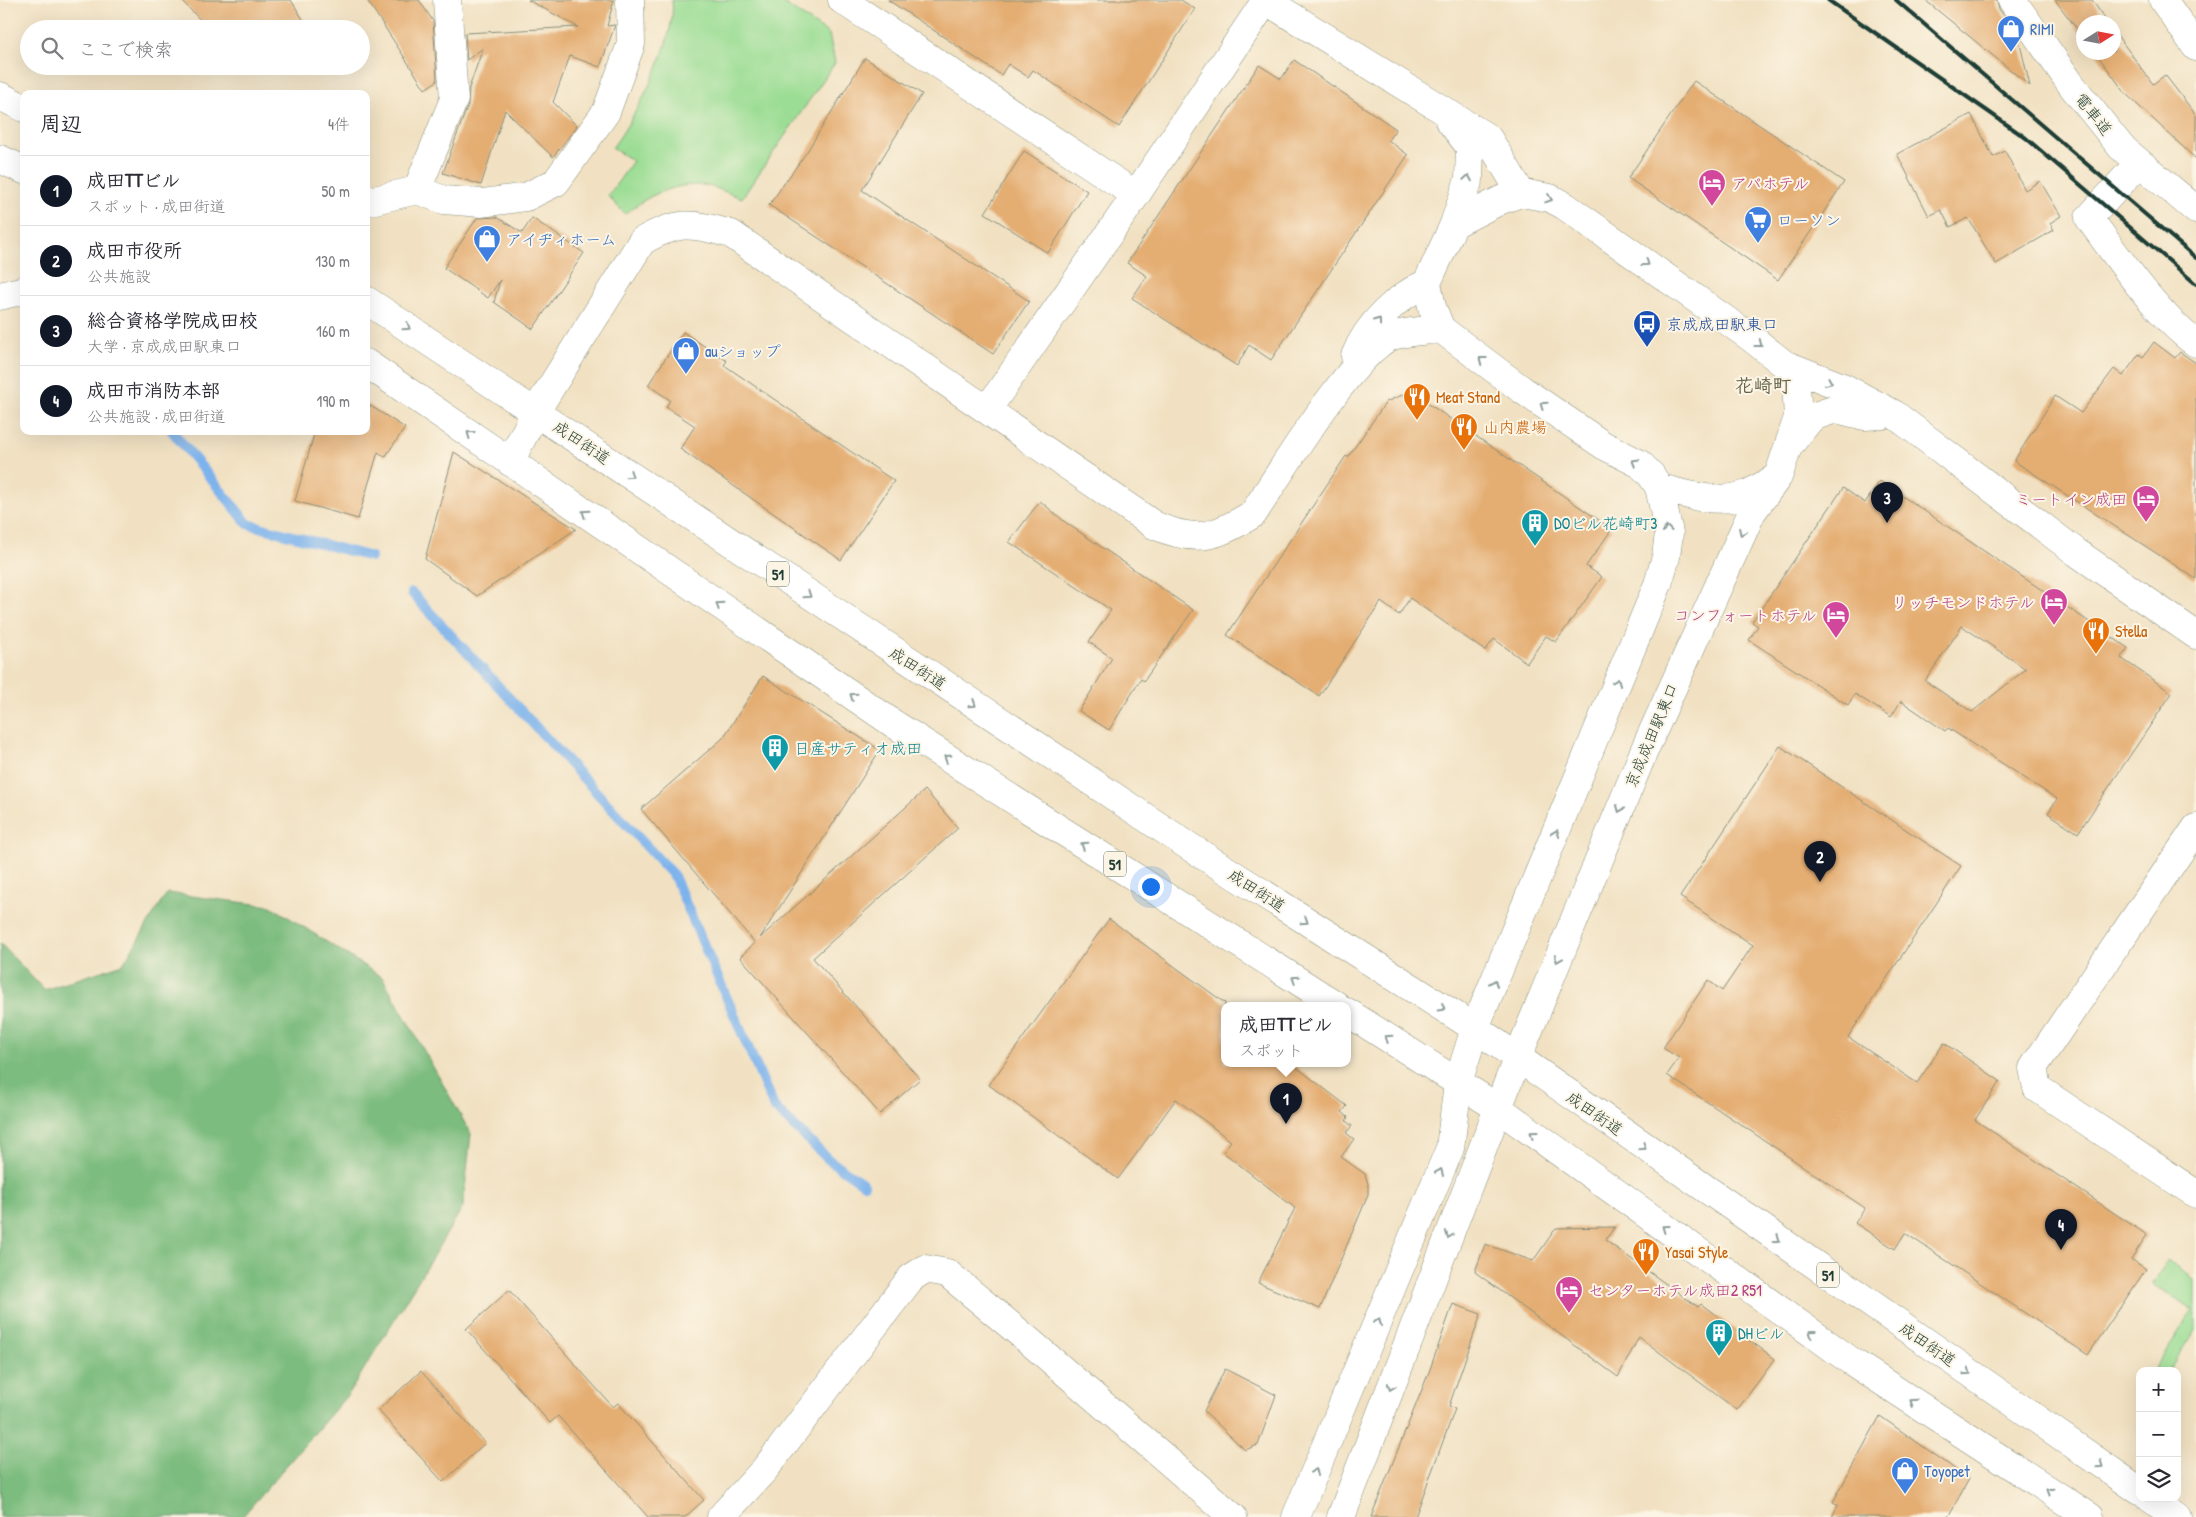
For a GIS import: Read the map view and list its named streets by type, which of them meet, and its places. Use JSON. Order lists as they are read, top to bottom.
{
  "streets": {
    "main road": [
      "電車道",
      "成田街道",
      "51",
      "京成成田駅東口"
    ]
  },
  "crossings": [
    ["成田街道", "京成成田駅東口"]
  ],
  "districts": ["花崎町"],
  "places": {
    "shop": [
      "RIMI",
      "アイヂィホーム",
      "auショップ",
      "Toyopet"
    ],
    "hotel": [
      "アパホテル",
      "ミートイン成田",
      "リッチモンドホテル",
      "コンフォートホテル",
      "センターホテル成田2 R51"
    ],
    "supermarket": ["ローソン"],
    "bus stop": ["京成成田駅東口"],
    "restaurant": [
      "Meat Stand",
      "山内農場",
      "Stella",
      "Yasai Style"
    ],
    "building": ["DOビル花崎町3", "日産サティオ成田", "DHビル"]
  },
  "north": "right",
  "page": {
    "search": "ここで検索",
    "heading": ["周辺", "4件"],
    "list": [
      {
        "mark": "1",
        "name": "成田TTビル",
        "note": "スポット · 成田街道",
        "value": "50 m"
      },
      {
        "mark": "2",
        "name": "成田市役所",
        "note": "公共施設",
        "value": "130 m"
      },
      {
        "mark": "3",
        "name": "総合資格学院成田校",
        "note": "大学 · 京成成田駅東口",
        "value": "160 m"
      },
      {
        "mark": "4",
        "name": "成田市消防本部",
        "note": "公共施設 · 成田街道",
        "value": "190 m"
      }
    ],
    "pins": [
      "3",
      "2",
      "1",
      "4"
    ],
    "popup": ["成田TTビル", "スポット"],
    "map_buttons": ["+", "−"]
  }
}
